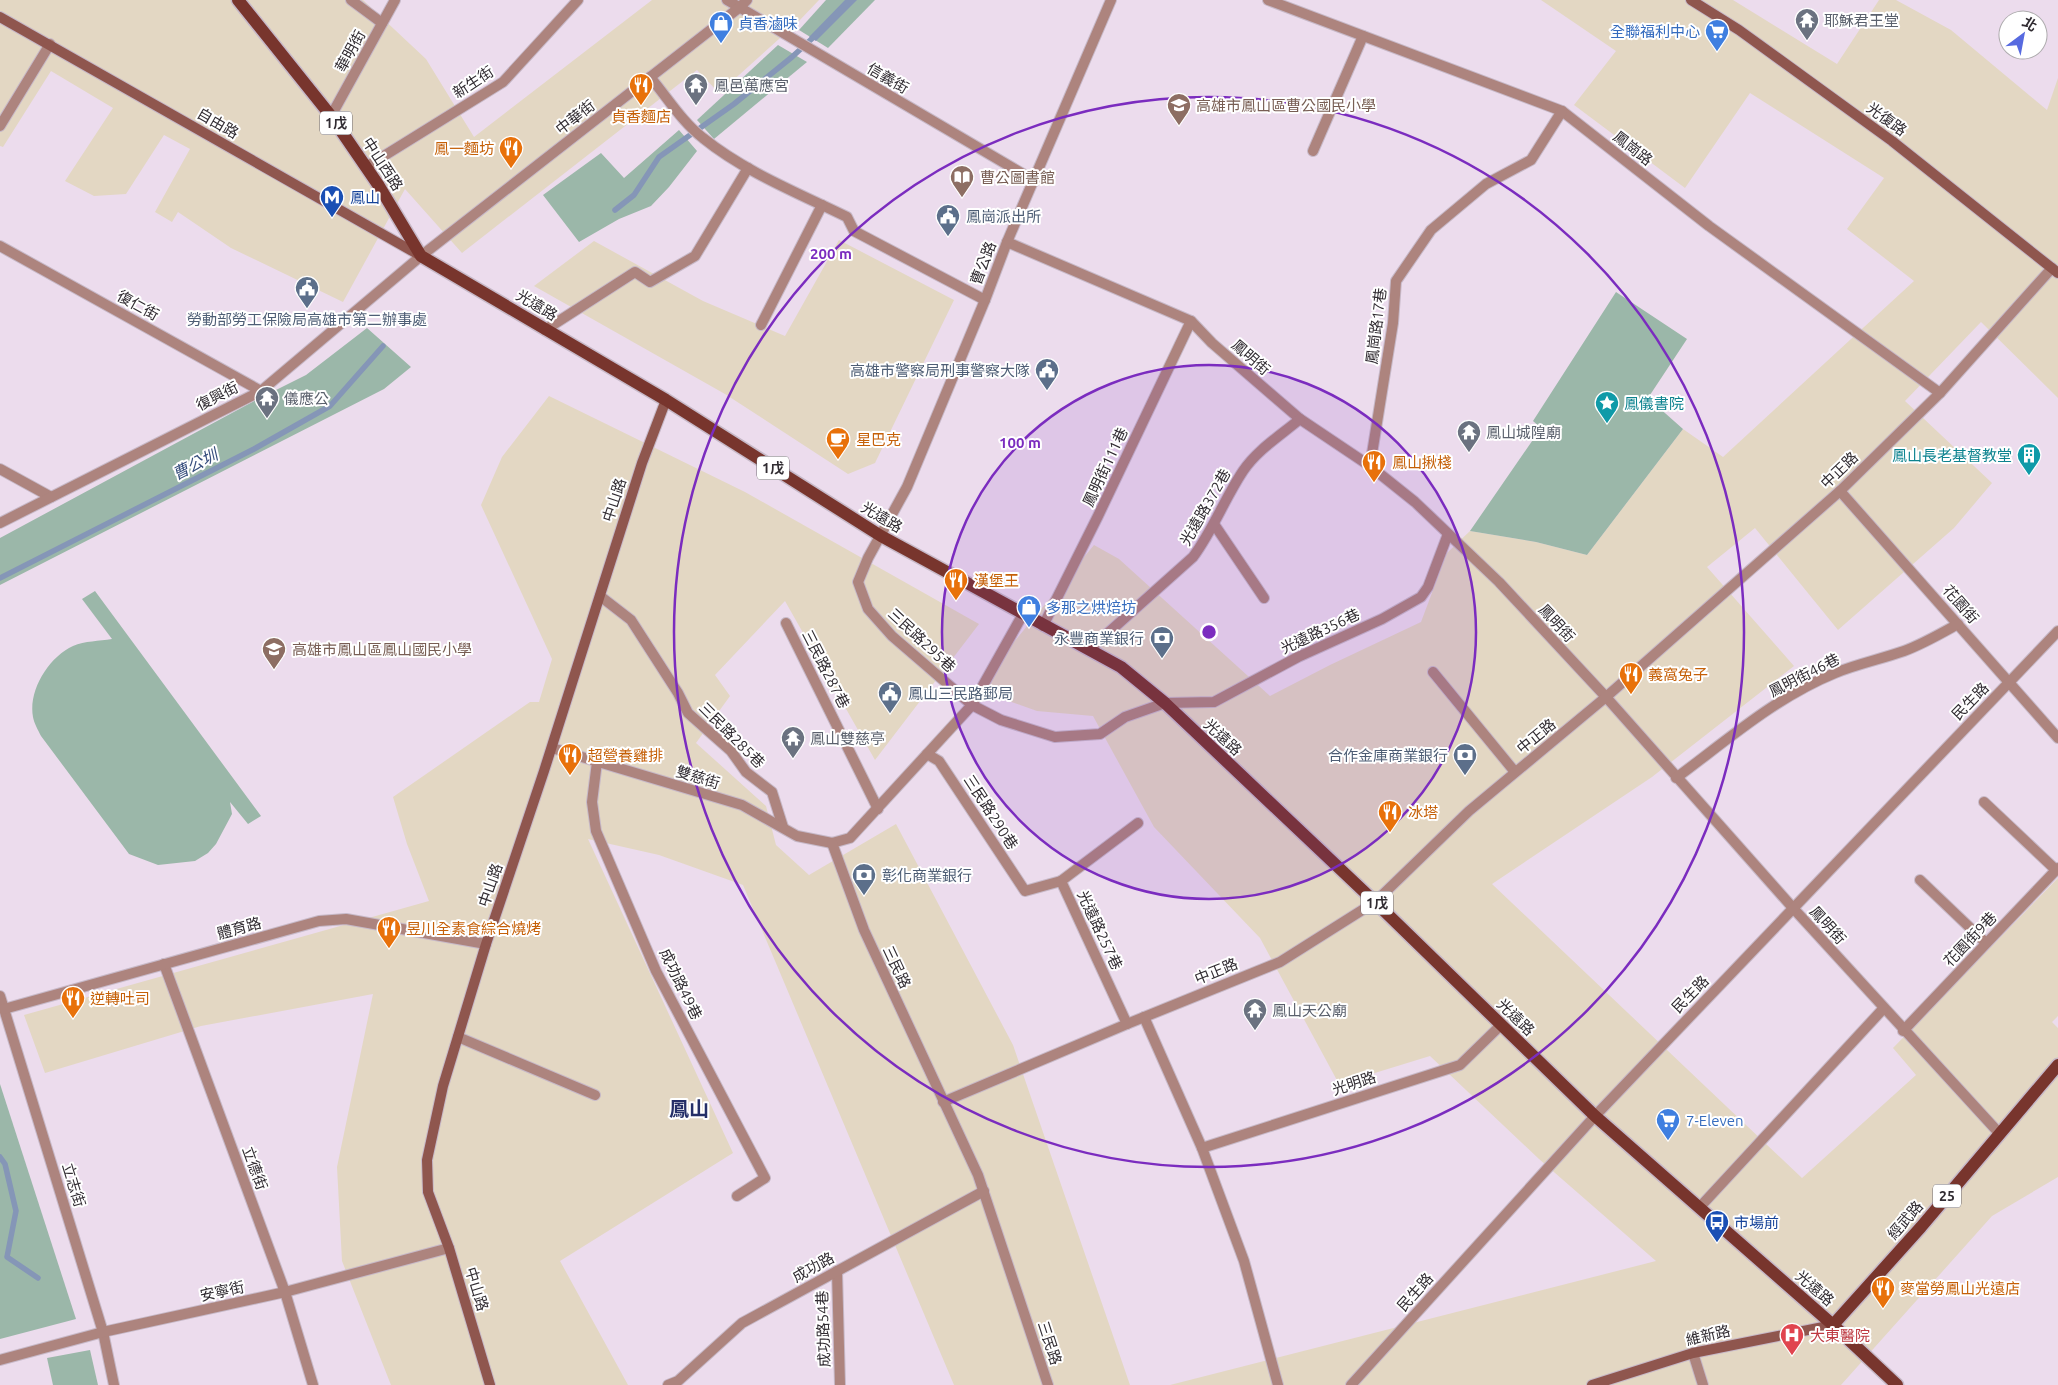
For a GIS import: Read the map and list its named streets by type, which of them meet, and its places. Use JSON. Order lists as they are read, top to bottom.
{
  "streets": {
    "main road": [
      "1戊",
      "中山西路",
      "光遠路",
      "25",
      "經武路"
    ],
    "street": [
      "華明街",
      "信義街",
      "新生街",
      "中華街",
      "光復路",
      "自由路",
      "鳳崗路",
      "曹公路",
      "復仁街",
      "鳳崗路17巷",
      "鳳明街",
      "復興街",
      "鳳明街111巷",
      "中正路",
      "中山路",
      "光遠路372巷",
      "花園街",
      "光遠路356巷",
      "三民路295巷",
      "三民路287巷",
      "鳳明街46巷",
      "民生路",
      "三民路285巷",
      "雙慈街",
      "三民路290巷",
      "體育路",
      "光遠路257巷",
      "花園街9巷",
      "三民路",
      "成功路49巷",
      "光明路",
      "立德街",
      "立志街",
      "成功路",
      "安寧街",
      "成功路54巷",
      "維新路"
    ]
  },
  "crossings": [
    ["華明街", "中山西路"],
    ["信義街", "中華街"],
    ["信義街", "曹公路"],
    ["新生街", "中山西路"],
    ["中華街", "自由路"],
    ["中華街", "中山西路"],
    ["中華街", "光遠路"],
    ["中華街", "復興街"],
    ["光復路", "中正路"],
    ["自由路", "中山西路"],
    ["自由路", "光遠路"],
    ["自由路", "復興街"],
    ["鳳崗路", "鳳崗路17巷"],
    ["鳳崗路", "中正路"],
    ["中山西路", "光遠路"],
    ["中山西路", "復興街"],
    ["曹公路", "光遠路"],
    ["曹公路", "鳳明街"],
    ["曹公路", "三民路295巷"],
    ["復仁街", "復興街"],
    ["光遠路", "復興街"],
    ["光遠路", "鳳明街111巷"],
    ["光遠路", "中正路"],
    ["光遠路", "中山路"],
    ["光遠路", "光遠路372巷"],
    ["光遠路", "光遠路356巷"],
    ["光遠路", "三民路295巷"],
    ["光遠路", "民生路"],
    ["光遠路", "光明路"],
    ["光遠路", "經武路"],
    ["光遠路", "維新路"],
    ["鳳崗路17巷", "鳳明街"],
    ["鳳明街", "鳳明街111巷"],
    ["鳳明街", "中正路"],
    ["鳳明街", "光遠路372巷"],
    ["鳳明街", "光遠路356巷"],
    ["鳳明街", "鳳明街46巷"],
    ["鳳明街", "民生路"],
    ["鳳明街", "花園街9巷"],
    ["鳳明街", "經武路"],
    ["中正路", "花園街"],
    ["中正路", "光遠路257巷"],
    ["中正路", "三民路"],
    ["中山路", "三民路285巷"],
    ["中山路", "雙慈街"],
    ["中山路", "體育路"],
    ["中山路", "安寧街"],
    ["花園街", "鳳明街46巷"],
    ["花園街", "民生路"],
    ["光遠路356巷", "三民路295巷"],
    ["三民路285巷", "雙慈街"],
    ["雙慈街", "三民路"],
    ["雙慈街", "成功路49巷"],
    ["三民路290巷", "光遠路257巷"],
    ["體育路", "立德街"],
    ["體育路", "立志街"],
    ["三民路", "成功路"],
    ["立德街", "安寧街"],
    ["立志街", "安寧街"],
    ["經武路", "維新路"],
    ["成功路", "成功路54巷"]
  ],
  "districts": ["鳳山"],
  "water": ["曹公圳"],
  "places": {
    "temple": [
      "耶穌君王堂",
      "鳳邑萬應宮",
      "儀應公",
      "鳳山城隍廟",
      "鳳山雙慈亭",
      "鳳山天公廟"
    ],
    "shop": ["貞香滷味", "多那之烘焙坊"],
    "supermarket": ["全聯福利中心", "7-Eleven"],
    "restaurant": [
      "貞香麵店",
      "鳳一麵坊",
      "鳳山揪棧",
      "漢堡王",
      "義窩兔子",
      "超營養雞排",
      "冰塔",
      "昱川全素食綜合燒烤",
      "逆轉吐司",
      "麥當勞鳳山光遠店"
    ],
    "school or university": ["高雄市鳳山區曹公國民小學", "高雄市鳳山區鳳山國民小學"],
    "library": ["曹公圖書館"],
    "metro station": ["鳳山"],
    "public building": [
      "鳳崗派出所",
      "勞動部勞工保險局高雄市第二辦事處",
      "高雄市警察局刑事警察大隊",
      "鳳山三民路郵局"
    ],
    "place": ["鳳儀書院"],
    "cafe": ["星巴克"],
    "building": ["鳳山長老基督教堂"],
    "bank": ["永豐商業銀行", "合作金庫商業銀行", "彰化商業銀行"],
    "bus stop": ["市場前"],
    "hospital": ["大東醫院"]
  },
  "north": "top right",
  "rings": ["200 m", "100 m"]
}
